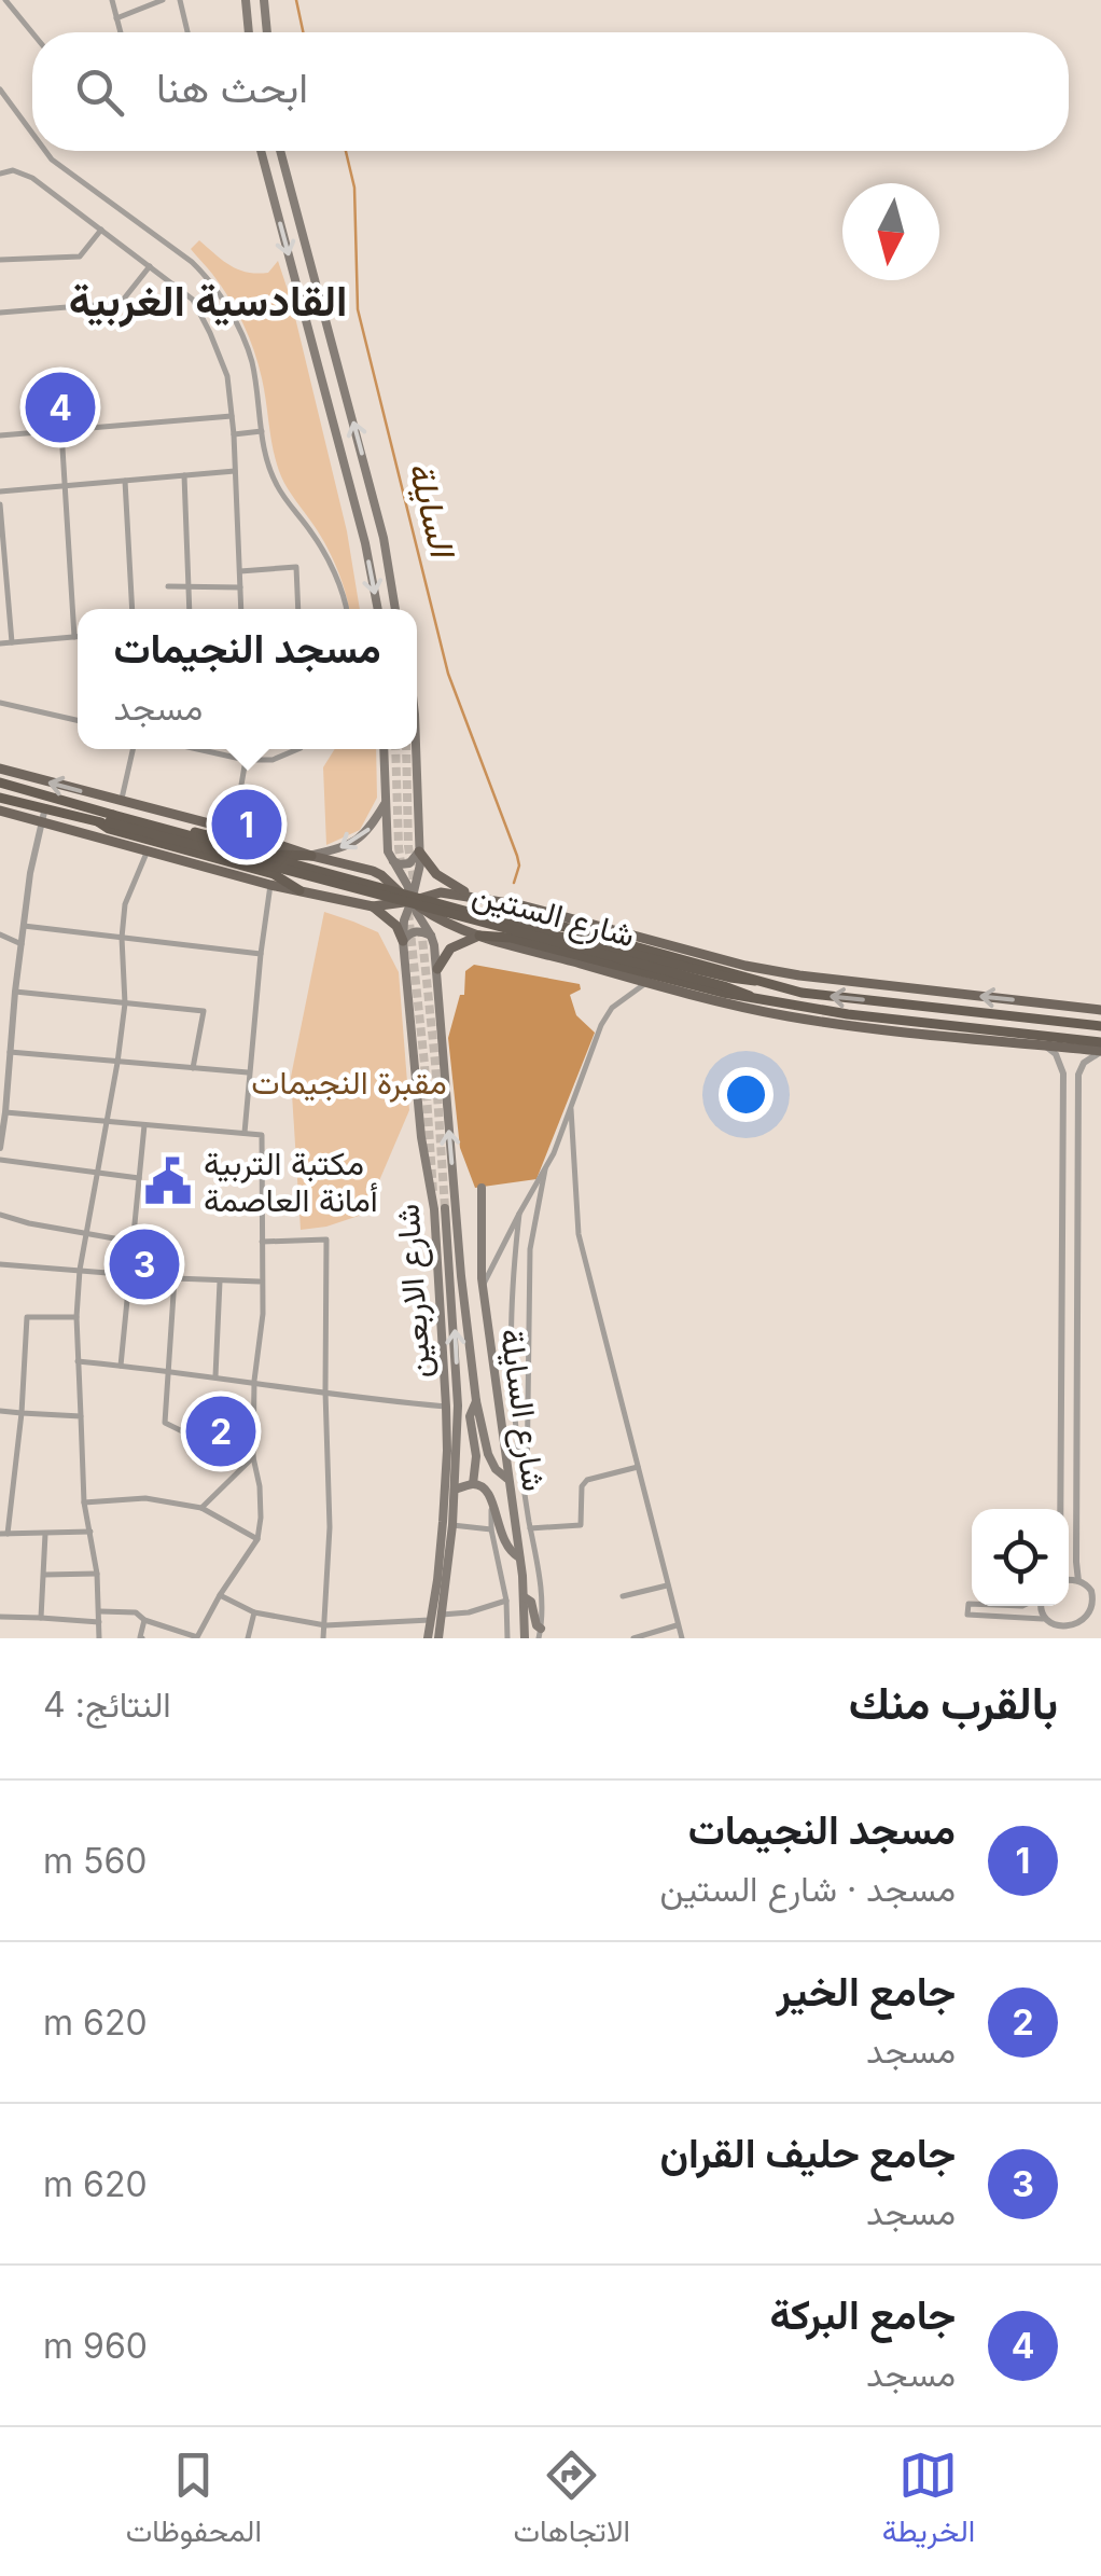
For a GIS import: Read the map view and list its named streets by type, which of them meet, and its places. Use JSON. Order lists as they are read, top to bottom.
{
  "streets": {
    "highway": ["شارع الستين"],
    "main road": ["شارع الاربعين", "شارع السايلة"]
  },
  "crossings": [
    ["شارع الستين", "شارع الاربعين"]
  ],
  "districts": ["القادسية الغربية"],
  "water": ["السايلة"],
  "parks": ["مقبرة النجيمات"],
  "places": {
    "public building": ["مكتبة التربية أمانة العاصمة"]
  },
  "north": "bottom",
  "page": {
    "search": "ابحث هنا",
    "pins": [
      "4",
      "1",
      "3",
      "2"
    ],
    "popup": ["مسجد النجيمات", "مسجد"],
    "heading": ["بالقرب منك", "النتائج: 4"],
    "list": [
      {
        "mark": "1",
        "name": "مسجد النجيمات",
        "note": "مسجد · شارع الستين",
        "value": "560 m"
      },
      {
        "mark": "2",
        "name": "جامع الخير",
        "note": "مسجد",
        "value": "620 m"
      },
      {
        "mark": "3",
        "name": "جامع حليف القران",
        "note": "مسجد",
        "value": "620 m"
      },
      {
        "mark": "4",
        "name": "جامع البركة",
        "note": "مسجد",
        "value": "960 m"
      }
    ],
    "nav": ["الخريطة", "الاتجاهات", "المحفوظات"]
  }
}
